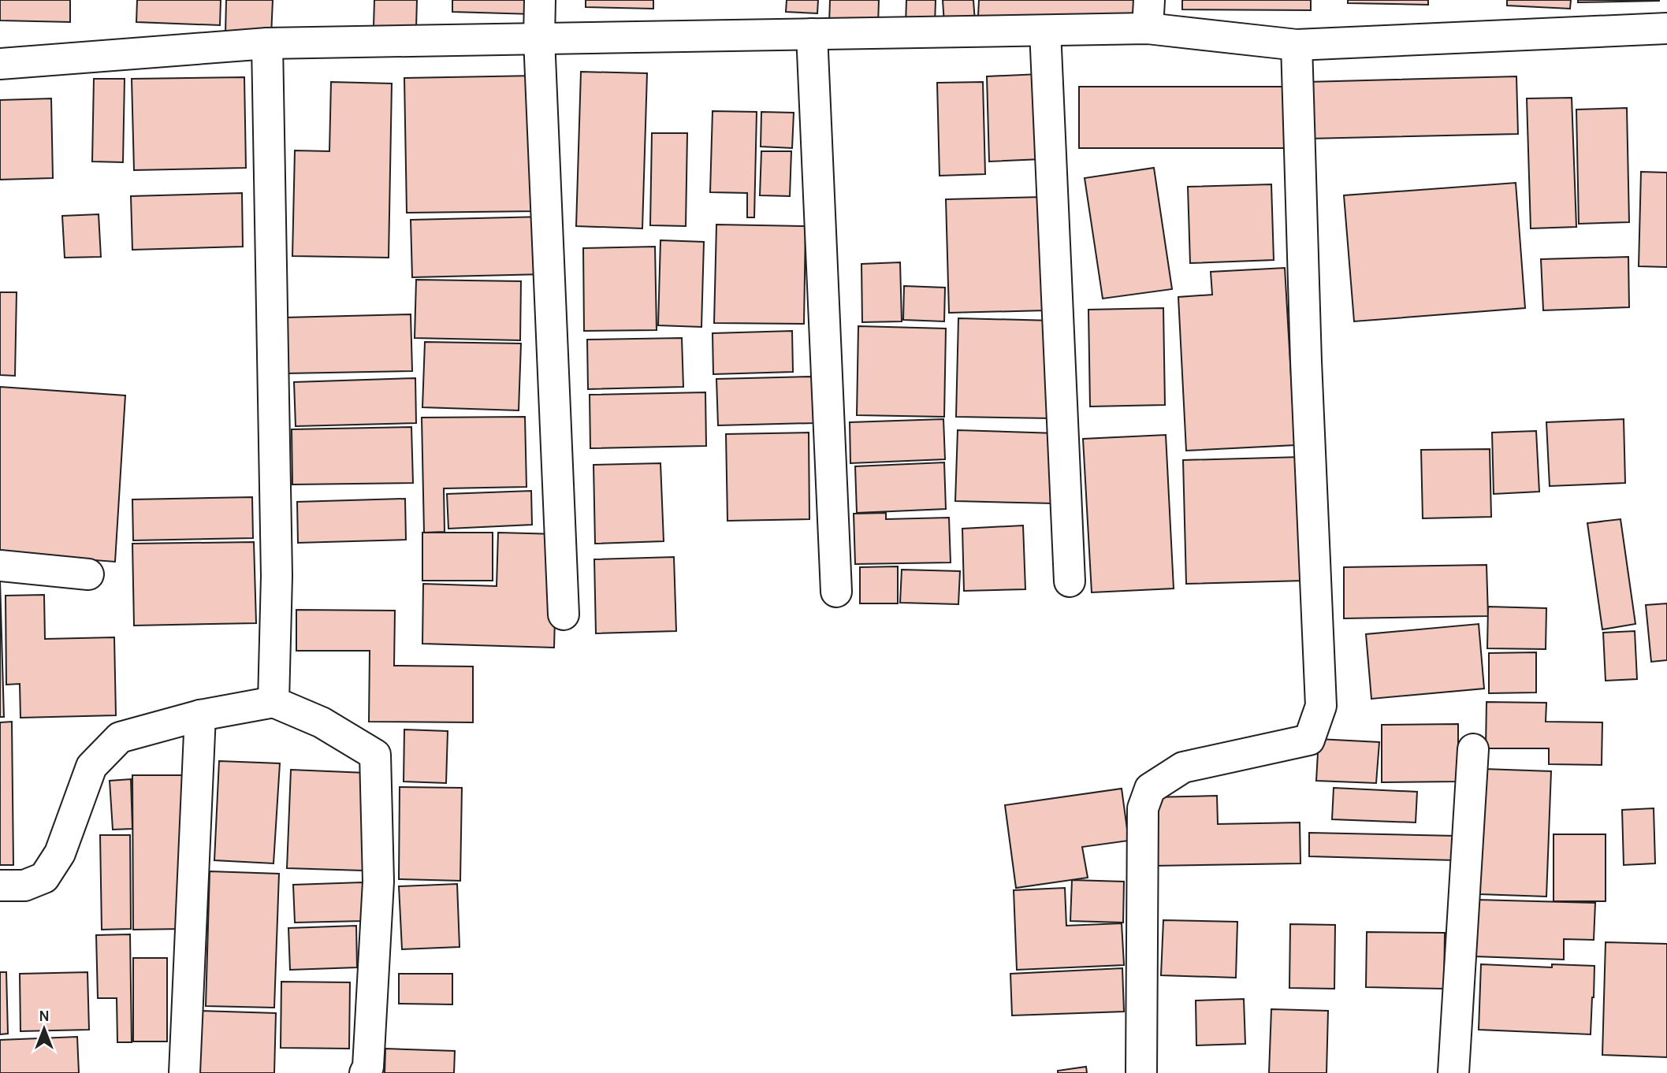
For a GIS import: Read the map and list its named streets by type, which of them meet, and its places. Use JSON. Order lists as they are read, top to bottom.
{
  "north": "top"
}
